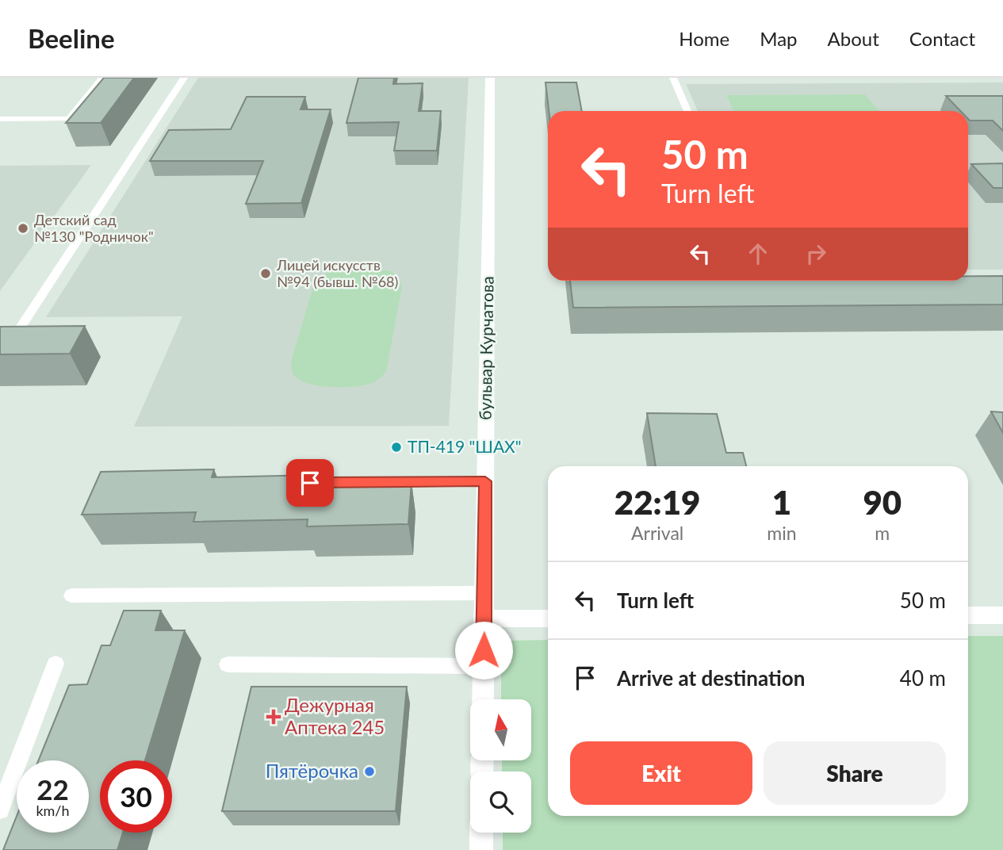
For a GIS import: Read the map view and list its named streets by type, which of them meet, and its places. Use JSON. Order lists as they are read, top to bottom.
{
  "streets": {
    "street": ["бульвар Курчатова"]
  },
  "places": {
    "other": [
      "Детский сад №130 \"Родничок\"",
      "Лицей искусств №94 (бывш. №68)",
      "ТП-419 \"ШАХ\"",
      "Пятёрочка"
    ],
    "health": ["Дежурная Аптека 245"]
  },
  "north": "top",
  "page": {
    "header": "Beeline",
    "nav": [
      "Home",
      "Map",
      "About",
      "Contact"
    ],
    "turn": ["50 m", "Turn left"],
    "eta": [
      "22:19",
      "Arrival",
      "1",
      "min",
      "90",
      "m"
    ],
    "list": [
      {
        "name": "Turn left",
        "value": "50 m"
      },
      {
        "name": "Arrive at destination",
        "value": "40 m"
      }
    ],
    "buttons": ["Exit", "Share"],
    "speed": "22 km/h",
    "limit": "30"
  }
}
